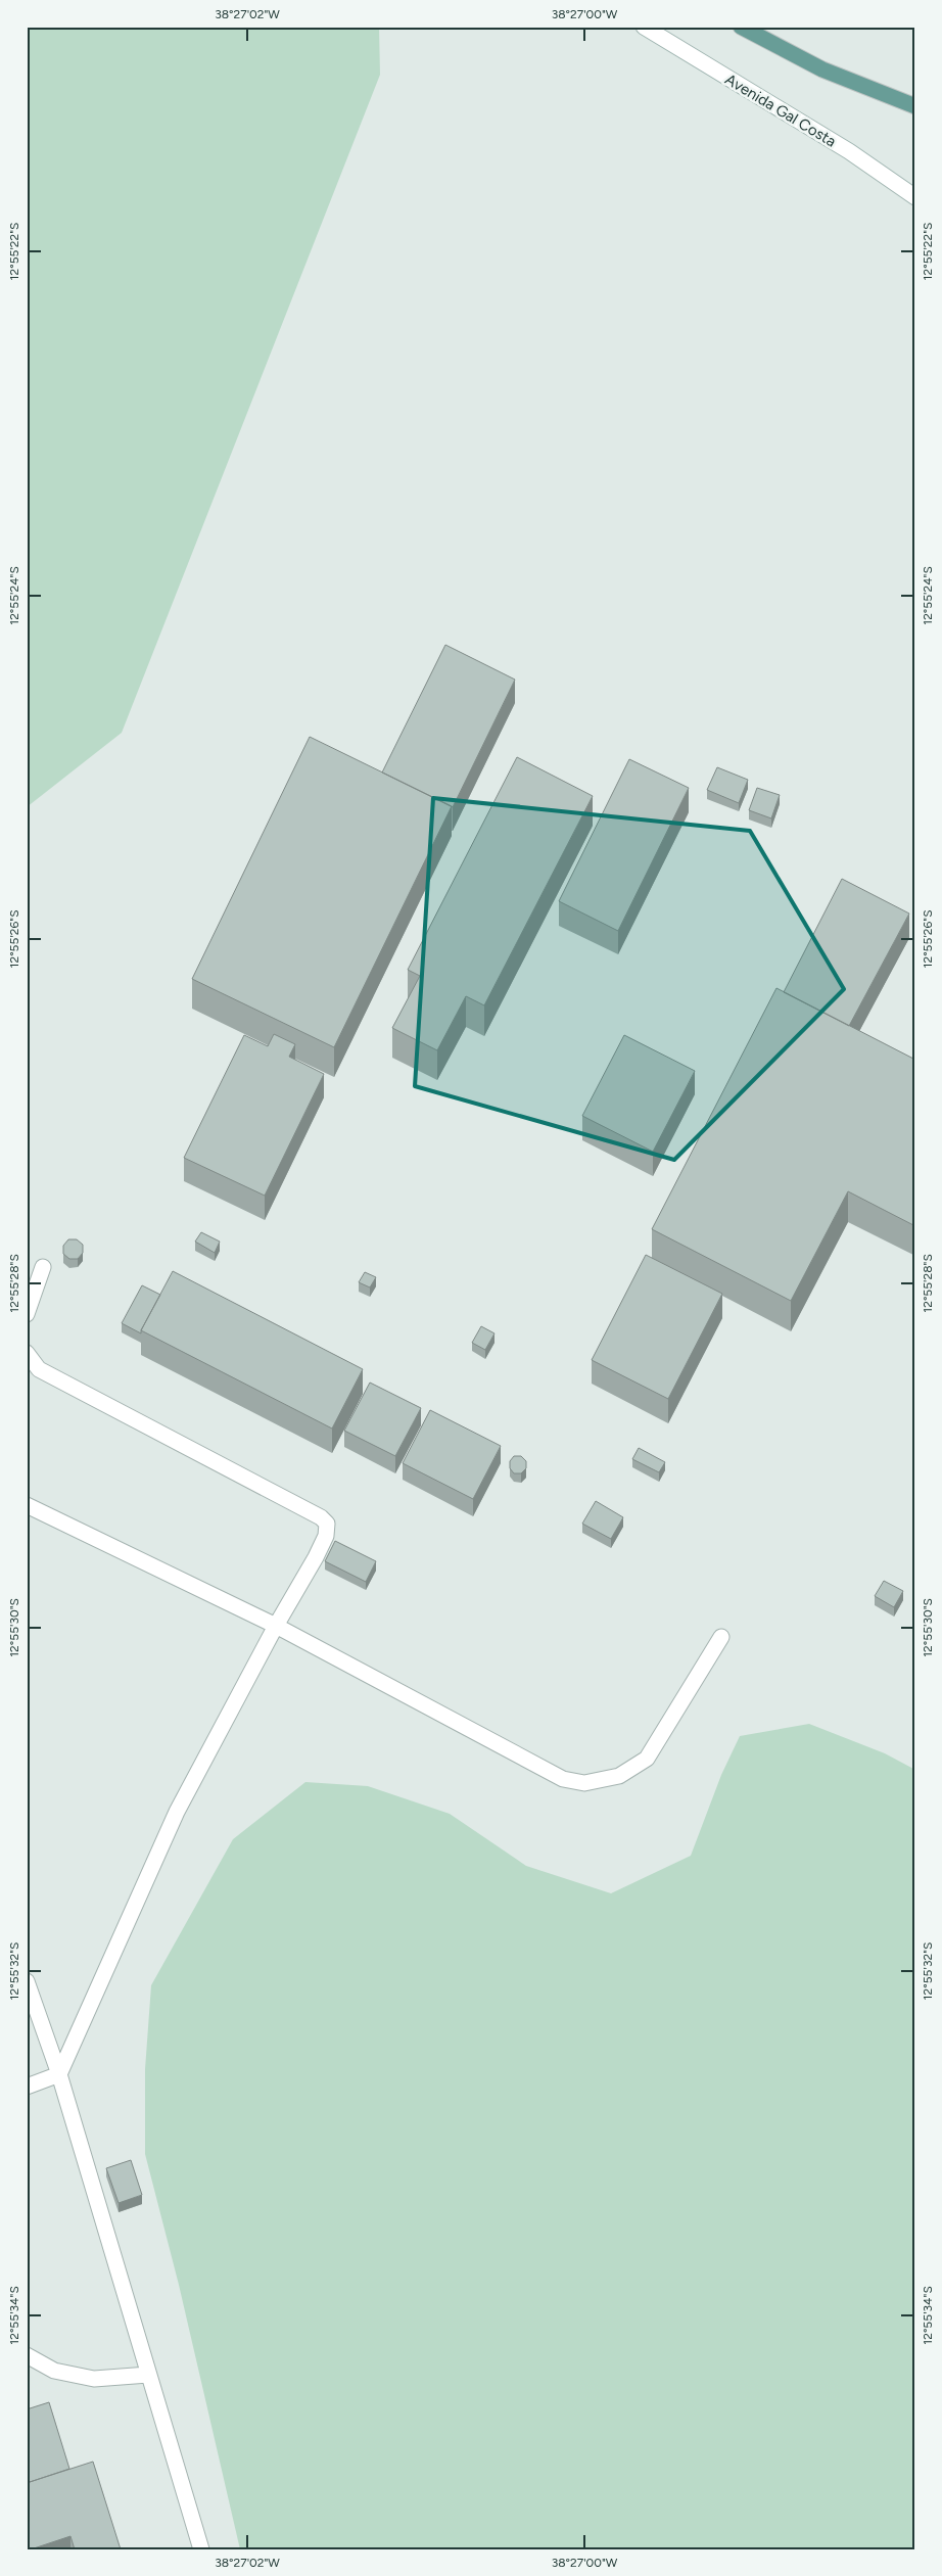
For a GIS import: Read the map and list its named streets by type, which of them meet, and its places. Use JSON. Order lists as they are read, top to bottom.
{
  "streets": {
    "main road": ["Avenida Gal Costa"]
  },
  "coordinates": [
    "38°27'02\"W",
    "38°27'00\"W",
    "12°55'22\"S",
    "12°55'24\"S",
    "12°55'26\"S",
    "12°55'28\"S",
    "12°55'30\"S",
    "12°55'32\"S",
    "12°55'34\"S"
  ]
}
